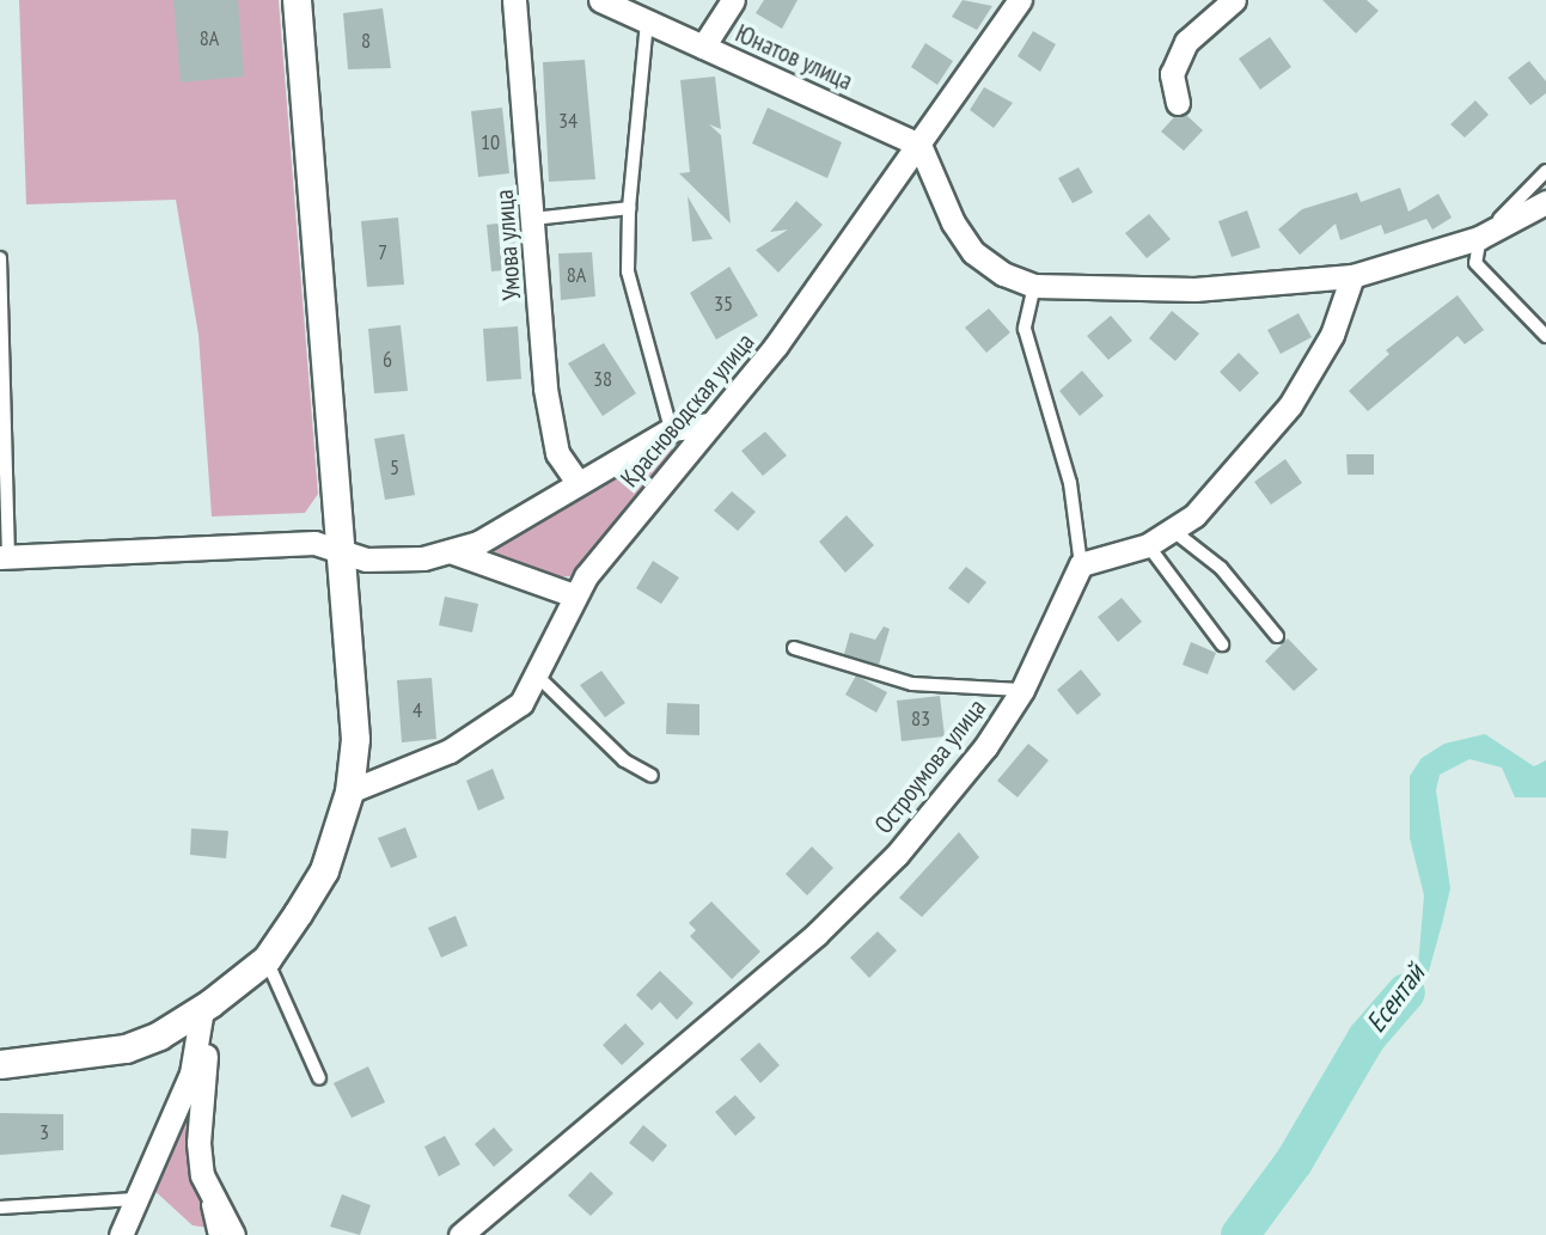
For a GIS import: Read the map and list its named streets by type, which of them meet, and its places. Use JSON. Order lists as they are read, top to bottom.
{
  "streets": {
    "street": [
      "Юнатов улица",
      "Умова улица",
      "Красноводская улица",
      "Остроумова улица"
    ]
  },
  "crossings": [
    ["Юнатов улица", "Красноводская улица"]
  ],
  "water": ["Есентай"],
  "house_numbers": [
    "8А",
    "8",
    "34",
    "10",
    "7",
    "8А",
    "35",
    "6",
    "38",
    "5",
    "4",
    "83",
    "3"
  ]
}
